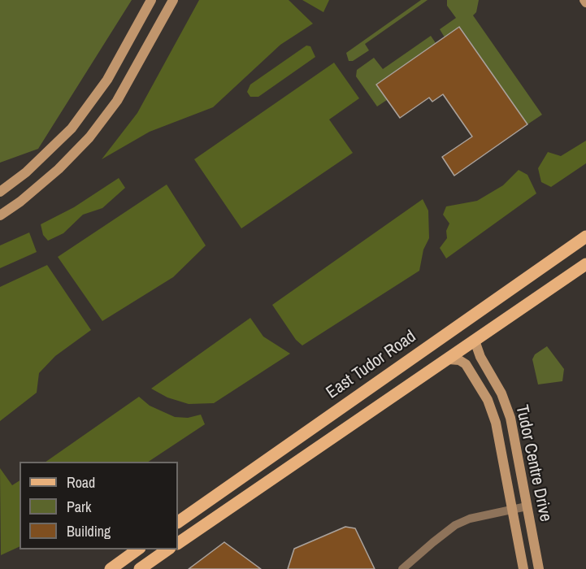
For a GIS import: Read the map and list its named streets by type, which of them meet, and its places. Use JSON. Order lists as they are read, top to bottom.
{
  "streets": {
    "main road": ["East Tudor Road"],
    "street": ["Tudor Centre Drive"]
  },
  "legend": ["Road", "Park", "Building"]
}
